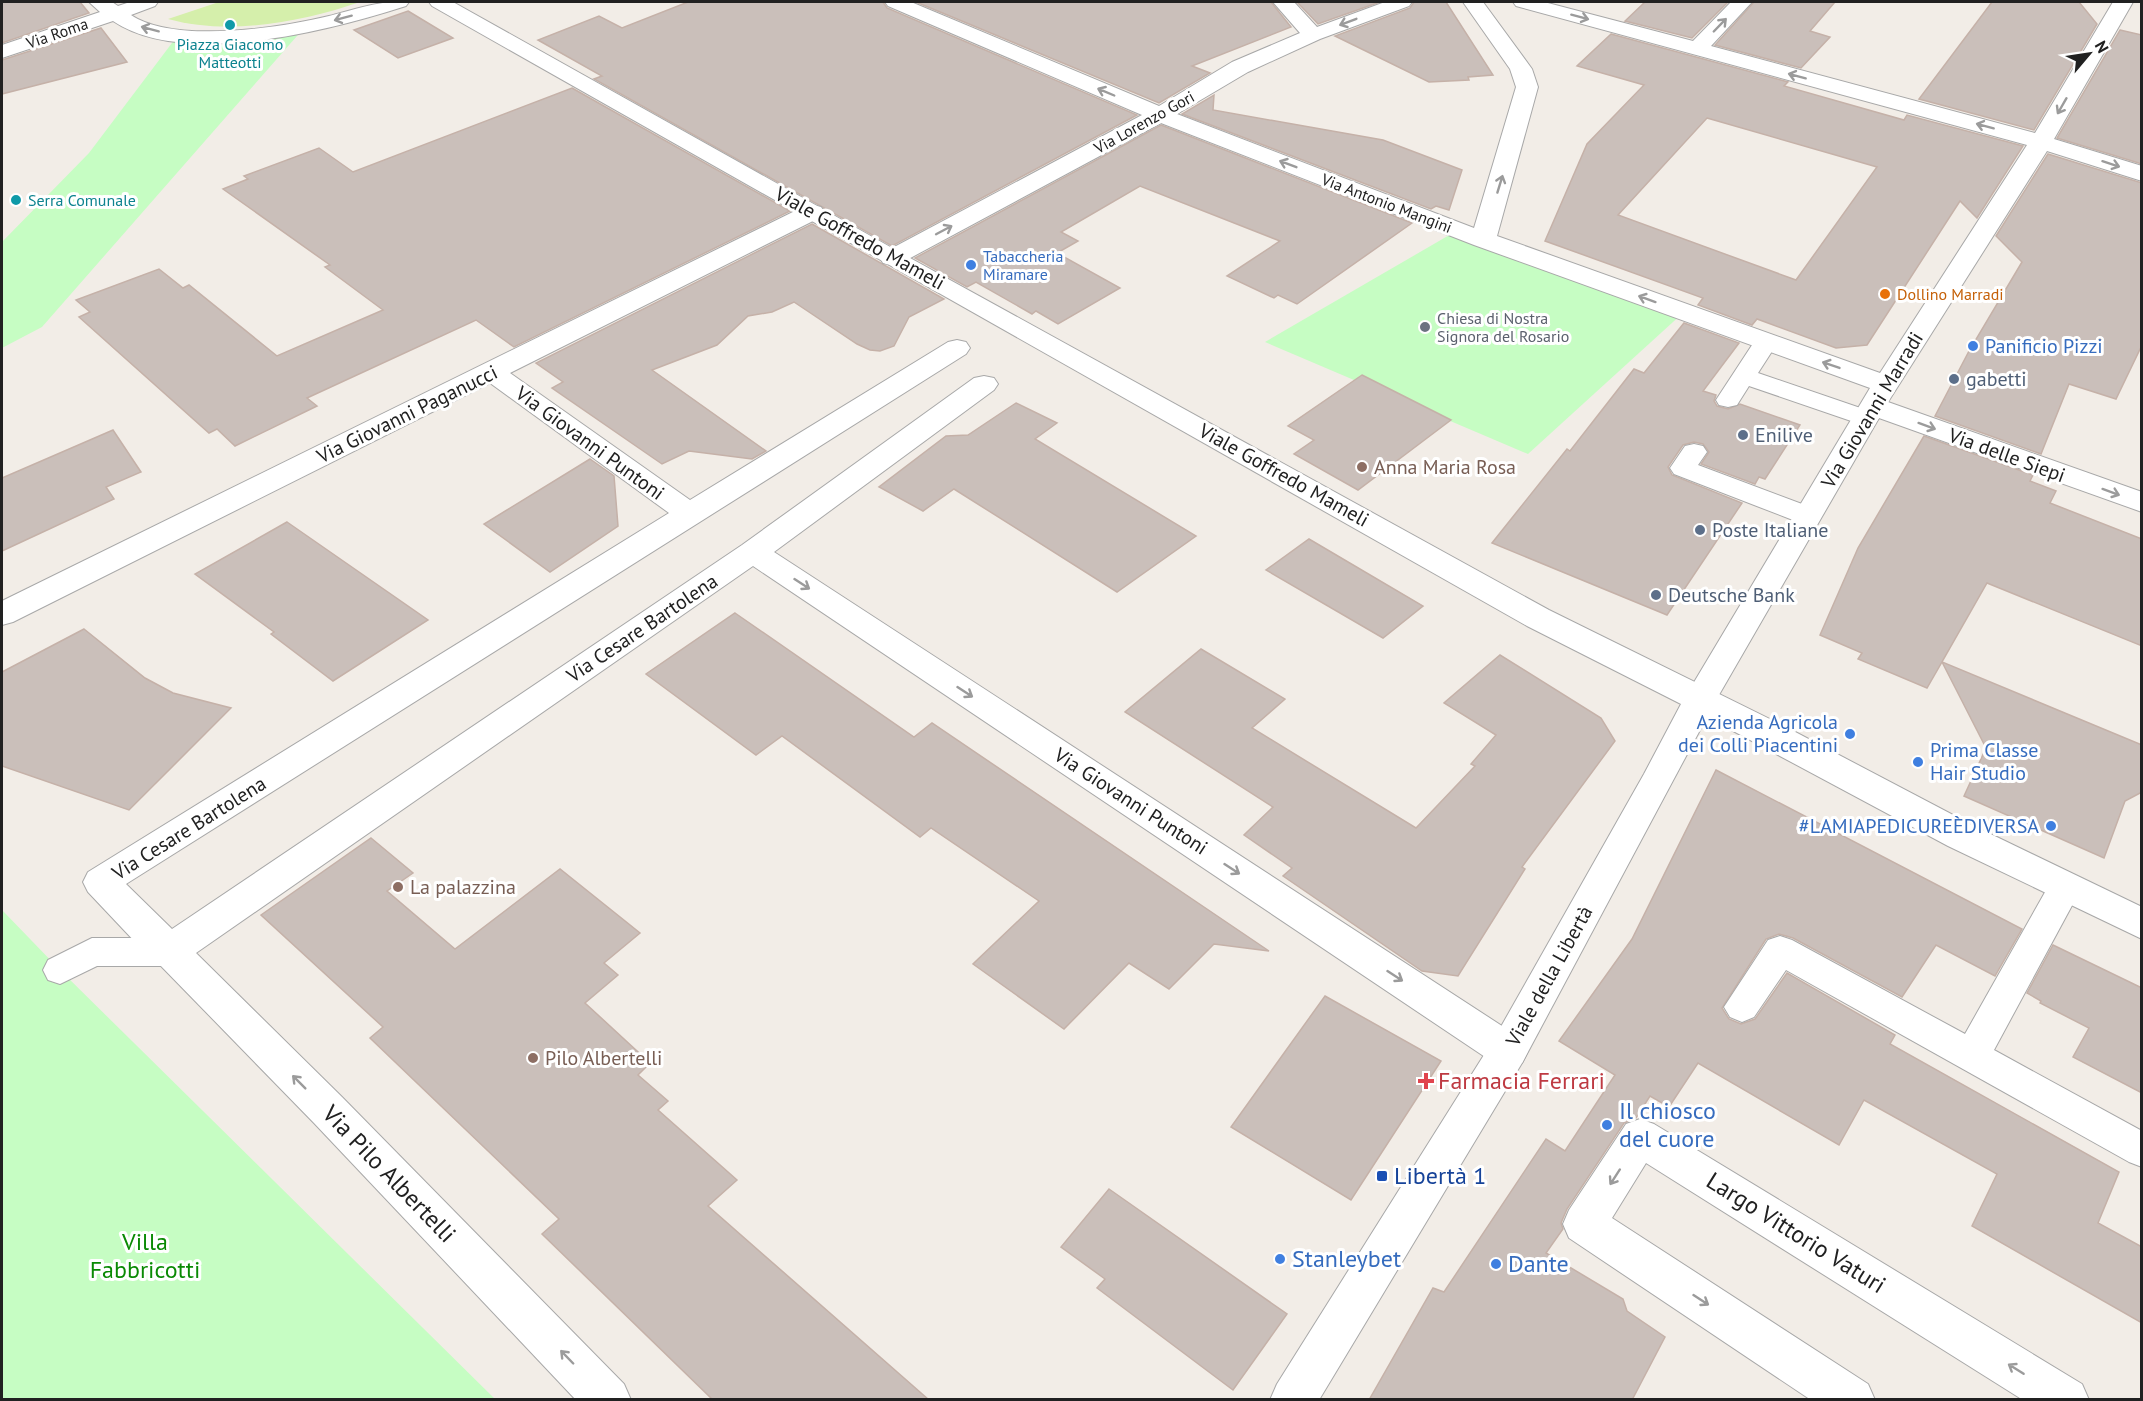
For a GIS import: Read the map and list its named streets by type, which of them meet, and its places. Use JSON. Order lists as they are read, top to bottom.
{
  "streets": {
    "street": [
      "Via Roma",
      "Via Lorenzo Gori",
      "Via Antonio Mangini",
      "Viale Goffredo Mameli",
      "Via Giovanni Marradi",
      "Via Giovanni Paganucci",
      "Via Giovanni Puntoni",
      "Via delle Siepi",
      "Via Cesare Bartolena",
      "Viale della Libertà",
      "Via Pilo Albertelli",
      "Largo Vittorio Vaturi"
    ]
  },
  "crossings": [
    ["Via Lorenzo Gori", "Via Antonio Mangini"],
    ["Via Lorenzo Gori", "Viale Goffredo Mameli"],
    ["Via Antonio Mangini", "Via Giovanni Marradi"],
    ["Via Antonio Mangini", "Via delle Siepi"],
    ["Viale Goffredo Mameli", "Via Giovanni Marradi"],
    ["Viale Goffredo Mameli", "Via Giovanni Paganucci"],
    ["Viale Goffredo Mameli", "Viale della Libertà"],
    ["Via Giovanni Marradi", "Via delle Siepi"],
    ["Via Giovanni Marradi", "Viale della Libertà"],
    ["Via Giovanni Paganucci", "Via Giovanni Puntoni"],
    ["Via Giovanni Puntoni", "Via Cesare Bartolena"],
    ["Via Giovanni Puntoni", "Viale della Libertà"],
    ["Via Cesare Bartolena", "Via Pilo Albertelli"]
  ],
  "one_way": ["Via Giovanni Puntoni", "Via delle Siepi", "Via Pilo Albertelli"],
  "parks": ["Villa Fabbricotti"],
  "places": {
    "other": [
      "Piazza Giacomo Matteotti",
      "Serra Comunale",
      "Tabaccheria Miramare",
      "Dollino Marradi",
      "Chiesa di Nostra Signora del Rosario",
      "Panificio Pizzi",
      "gabetti",
      "Enilive",
      "Anna Maria Rosa",
      "Poste Italiane",
      "Deutsche Bank",
      "Azienda Agricola dei Colli Piacentini",
      "Prima Classe Hair Studio",
      "#LAMIAPEDICUREÈDIVERSA",
      "La palazzina",
      "Pilo Albertelli",
      "Il chiosco del cuore",
      "Stanleybet",
      "Dante"
    ],
    "health": ["Farmacia Ferrari"],
    "transit": ["Libertà 1"]
  },
  "north": "top right"
}
